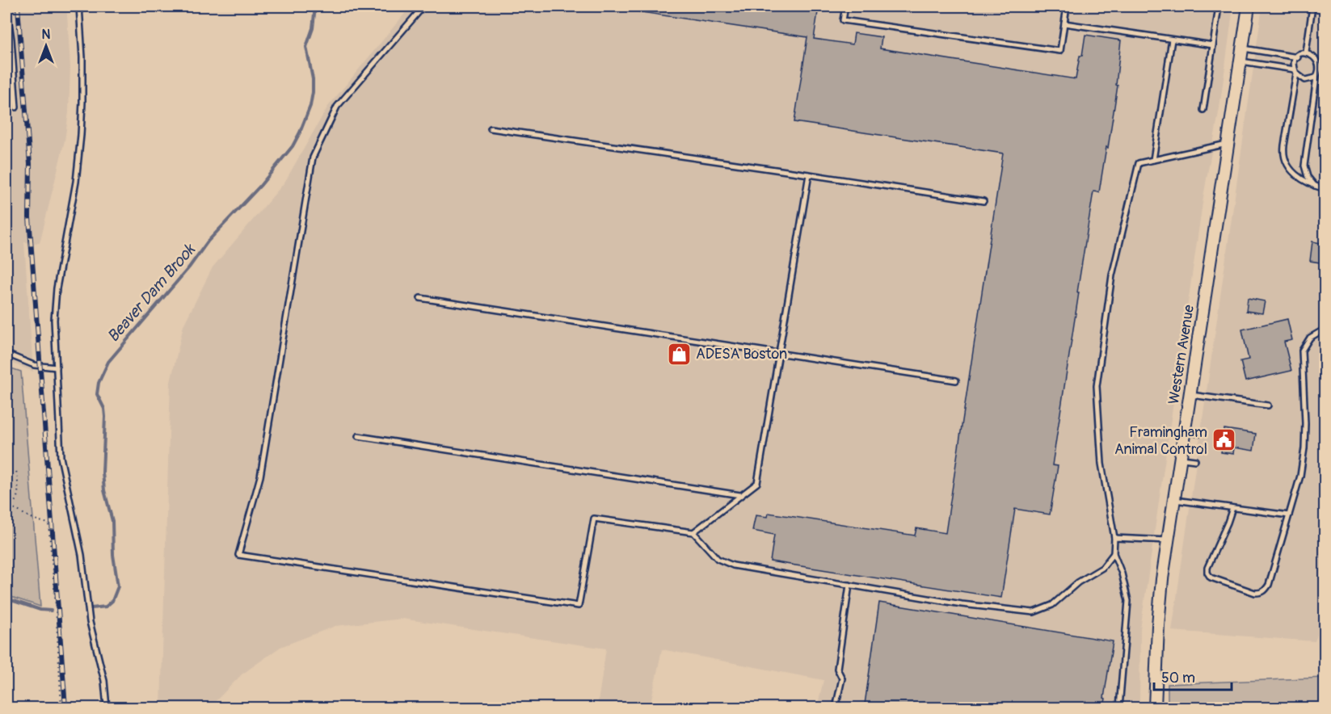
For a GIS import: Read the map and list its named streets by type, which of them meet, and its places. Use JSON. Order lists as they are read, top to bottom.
{
  "streets": {
    "street": ["Western Avenue"]
  },
  "water": ["Beaver Dam Brook"],
  "places": {
    "shop": ["ADESA Boston"],
    "public building": ["Framingham Animal Control"]
  },
  "scale_bar": "50 m",
  "north": "top"
}
